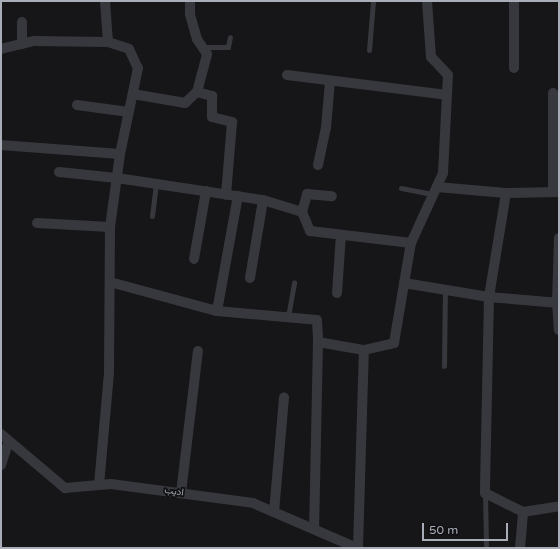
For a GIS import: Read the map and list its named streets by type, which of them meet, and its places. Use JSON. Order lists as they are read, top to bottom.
{
  "streets": {
    "street": ["ادیب"]
  },
  "scale_bar": "50 m"
}
